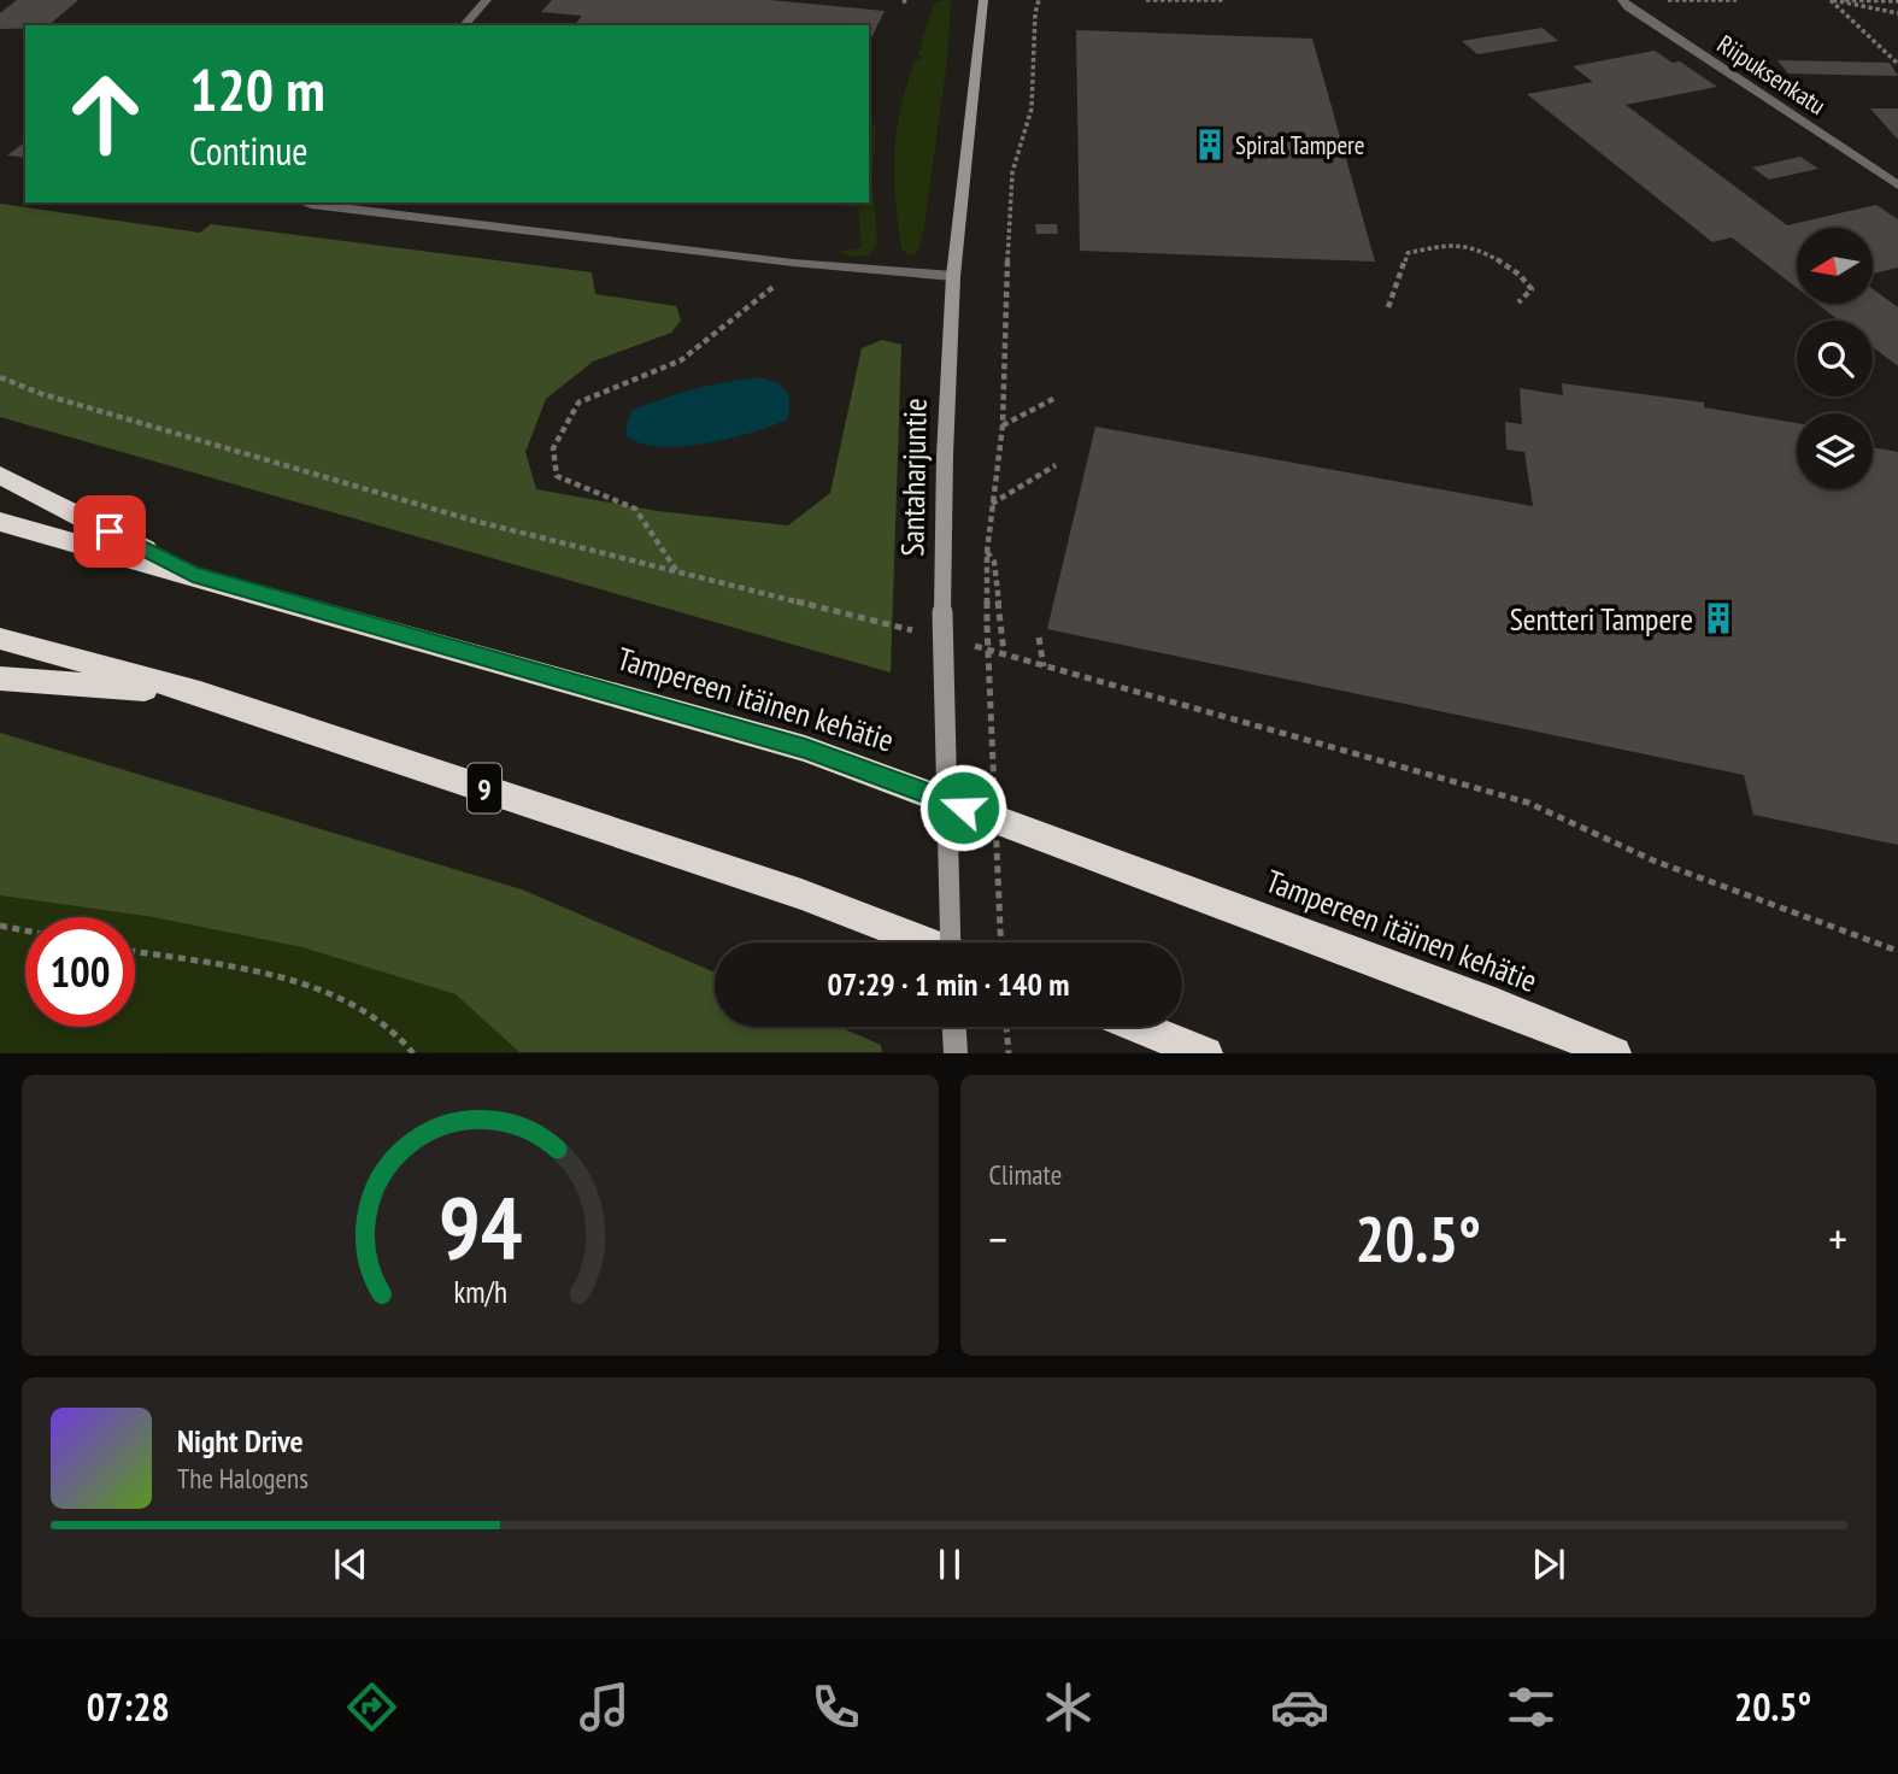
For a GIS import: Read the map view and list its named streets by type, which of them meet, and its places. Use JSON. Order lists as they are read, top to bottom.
{
  "streets": {
    "highway": ["Tampereen itäinen kehätie", "9"],
    "main road": ["Santaharjuntie"],
    "street": ["Riipuksenkatu"]
  },
  "places": {
    "building": ["Spiral Tampere", "Sentteri Tampere"]
  },
  "north": "left",
  "page": {
    "turn": ["120 m", "Continue"],
    "limit": "100",
    "trip": "07:29 · 1 min · 140 m",
    "tile": "Climate",
    "heat": ["−", "20.5°", "+"],
    "song": ["Night Drive", "The Halogens"],
    "tabs": ["07:28", "20.5°"],
    "gauge": ["94", "km/h"]
  }
}
